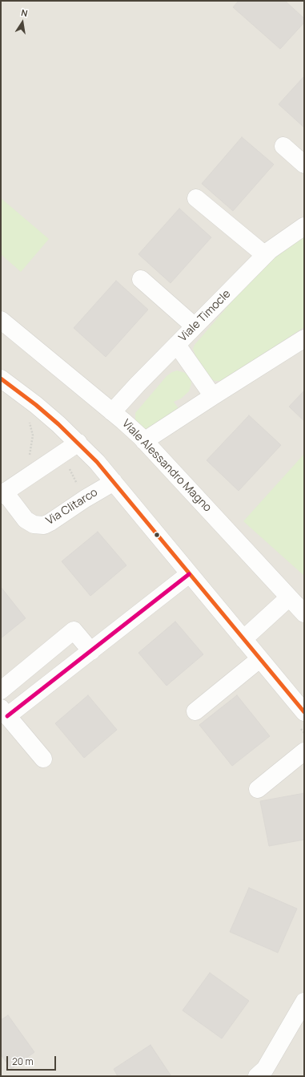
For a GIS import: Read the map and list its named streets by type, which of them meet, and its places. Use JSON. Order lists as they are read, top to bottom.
{
  "streets": {
    "street": ["Viale Timocle", "Viale Alessandro Magno", "Via Clitarco"]
  },
  "crossings": [
    ["Viale Timocle", "Viale Alessandro Magno"]
  ],
  "scale_bar": "20 m",
  "north": "top"
}
